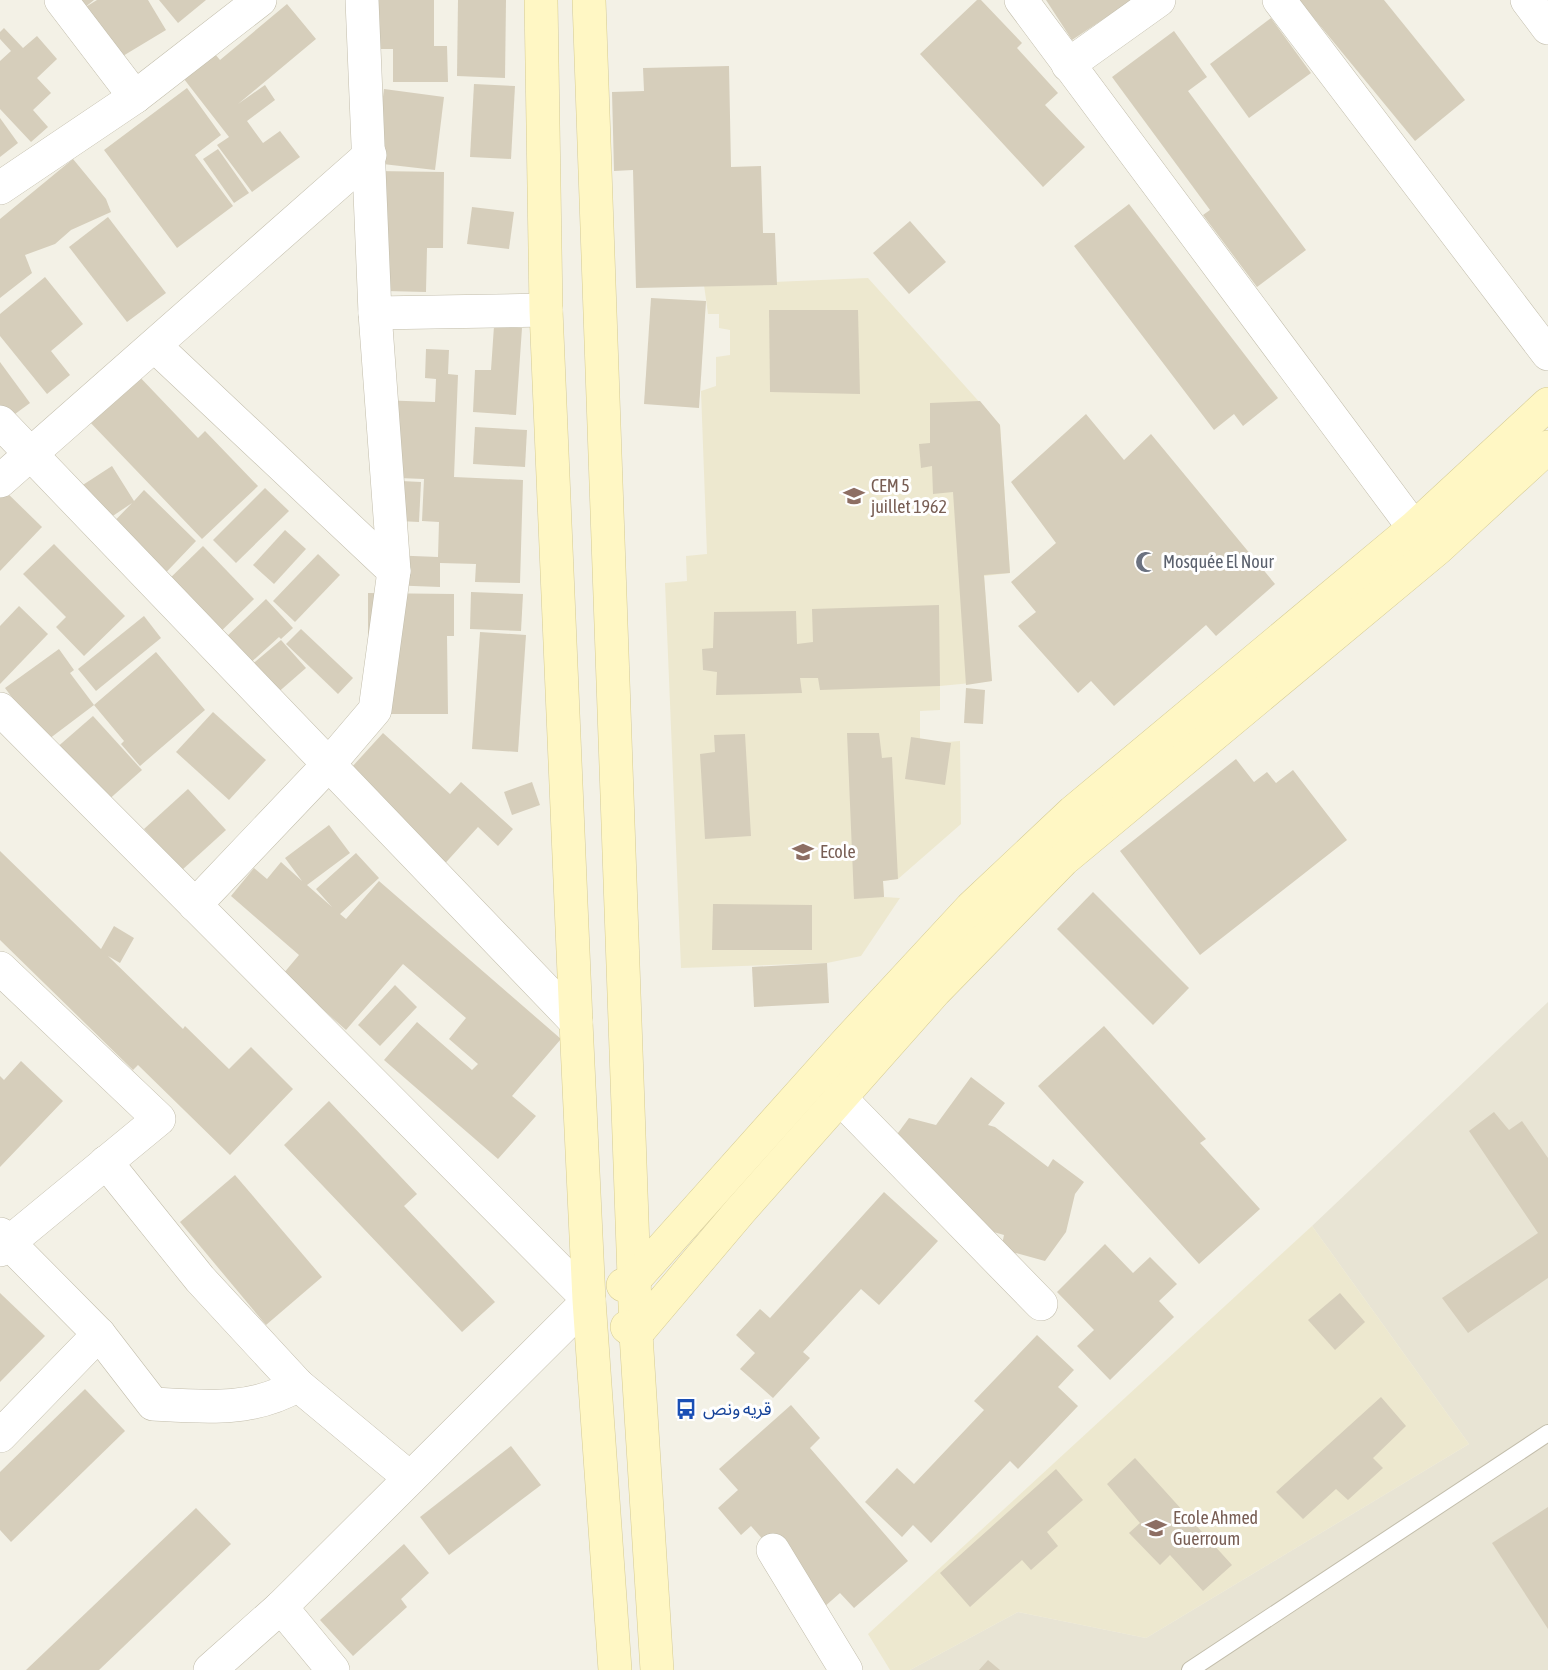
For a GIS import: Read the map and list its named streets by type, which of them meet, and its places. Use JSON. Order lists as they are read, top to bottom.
{
  "places": {
    "school or university": ["CEM 5 juillet 1962", "Ecole", "Ecole Ahmed Guerroum"],
    "mosque": ["Mosquée El Nour"],
    "bus stop": ["قريه ونص"]
  }
}
